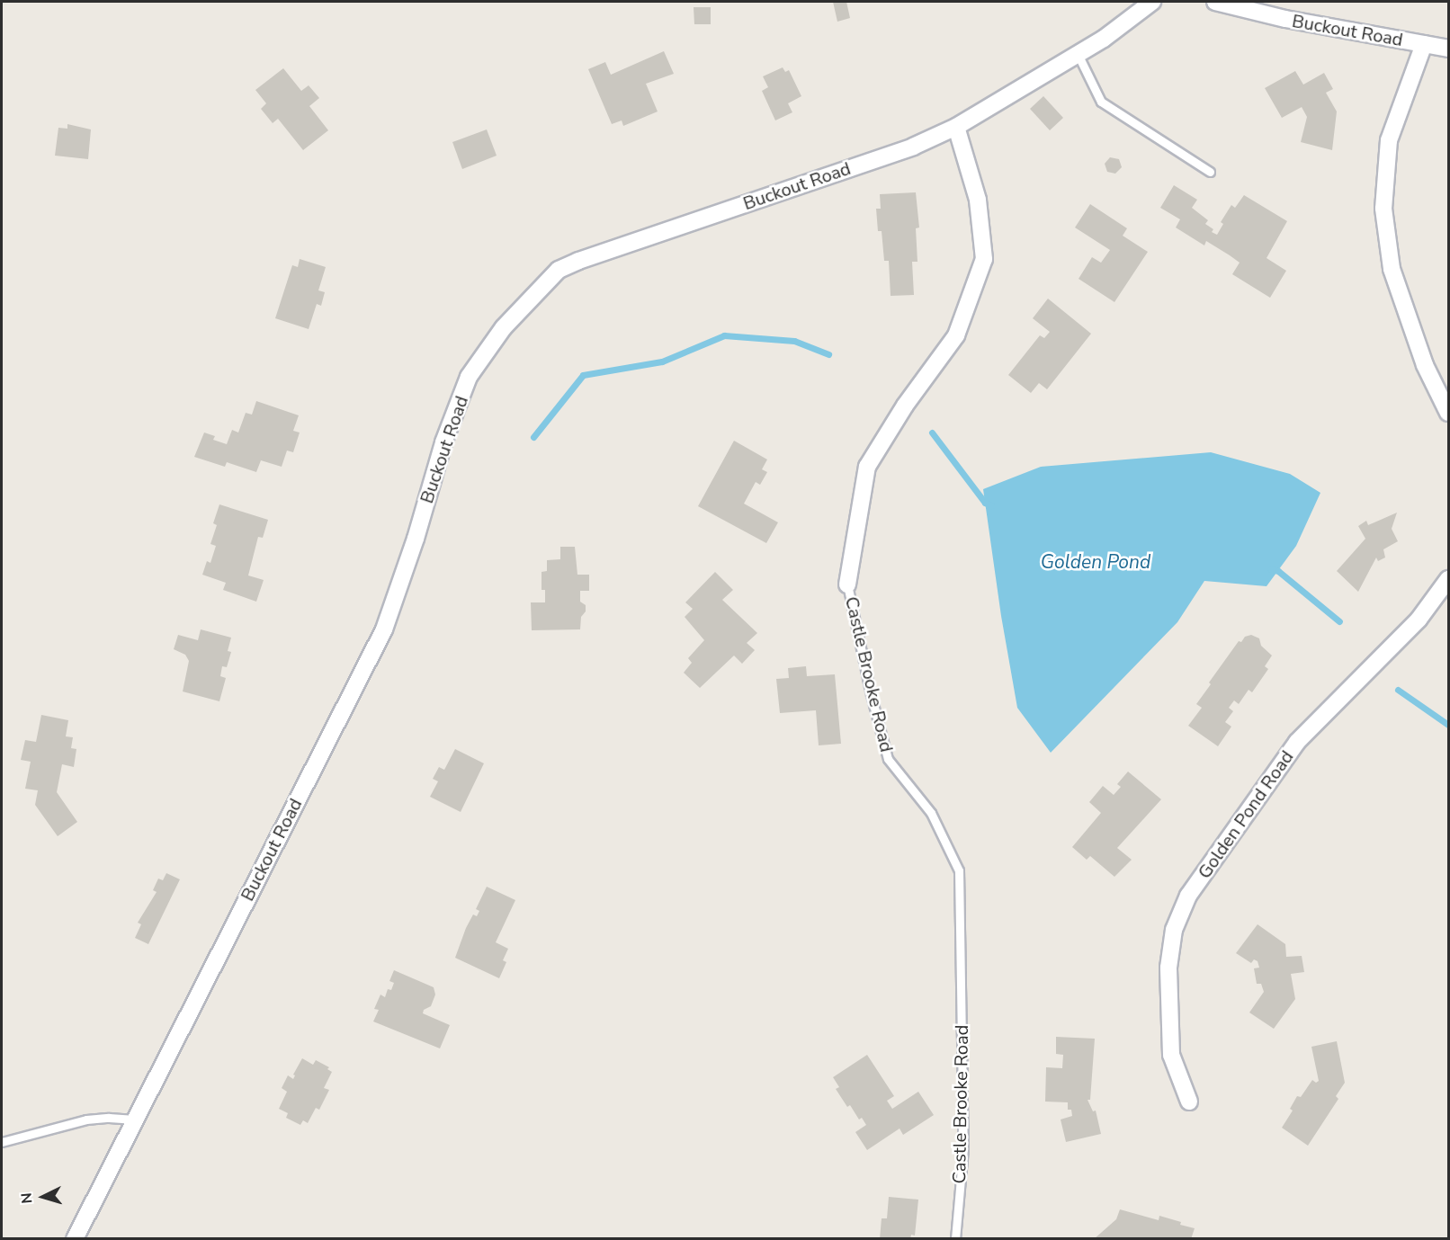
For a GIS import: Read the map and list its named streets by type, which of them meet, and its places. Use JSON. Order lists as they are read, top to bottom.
{
  "streets": {
    "street": ["Buckout Road", "Castle Brooke Road", "Golden Pond Road"]
  },
  "crossings": [
    ["Buckout Road", "Castle Brooke Road"]
  ],
  "water": ["Golden Pond"],
  "north": "left"
}
